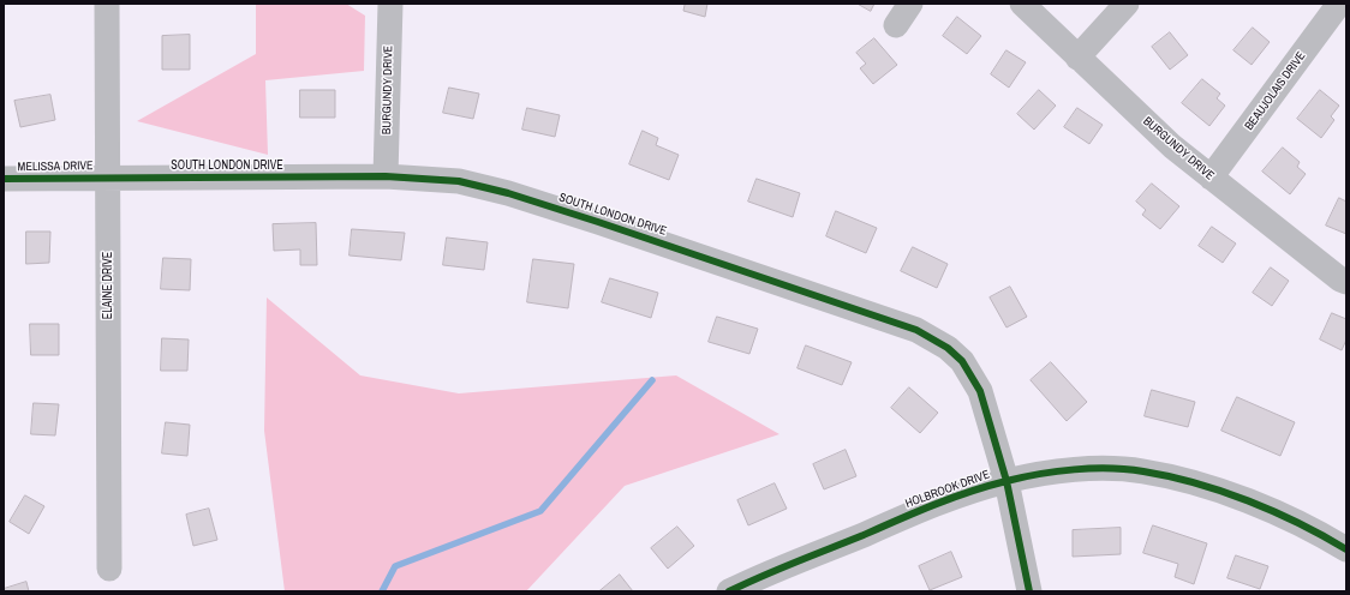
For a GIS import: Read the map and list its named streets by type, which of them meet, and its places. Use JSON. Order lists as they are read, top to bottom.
{
  "streets": {
    "street": [
      "BURGUNDY DRIVE",
      "BEAUJOLAIS DRIVE",
      "SOUTH LONDON DRIVE",
      "MELISSA DRIVE",
      "ELAINE DRIVE",
      "HOLBROOK DRIVE"
    ]
  },
  "crossings": [
    ["BURGUNDY DRIVE", "BEAUJOLAIS DRIVE"],
    ["BURGUNDY DRIVE", "SOUTH LONDON DRIVE"],
    ["SOUTH LONDON DRIVE", "MELISSA DRIVE"],
    ["SOUTH LONDON DRIVE", "ELAINE DRIVE"],
    ["SOUTH LONDON DRIVE", "HOLBROOK DRIVE"],
    ["MELISSA DRIVE", "ELAINE DRIVE"]
  ]
}
